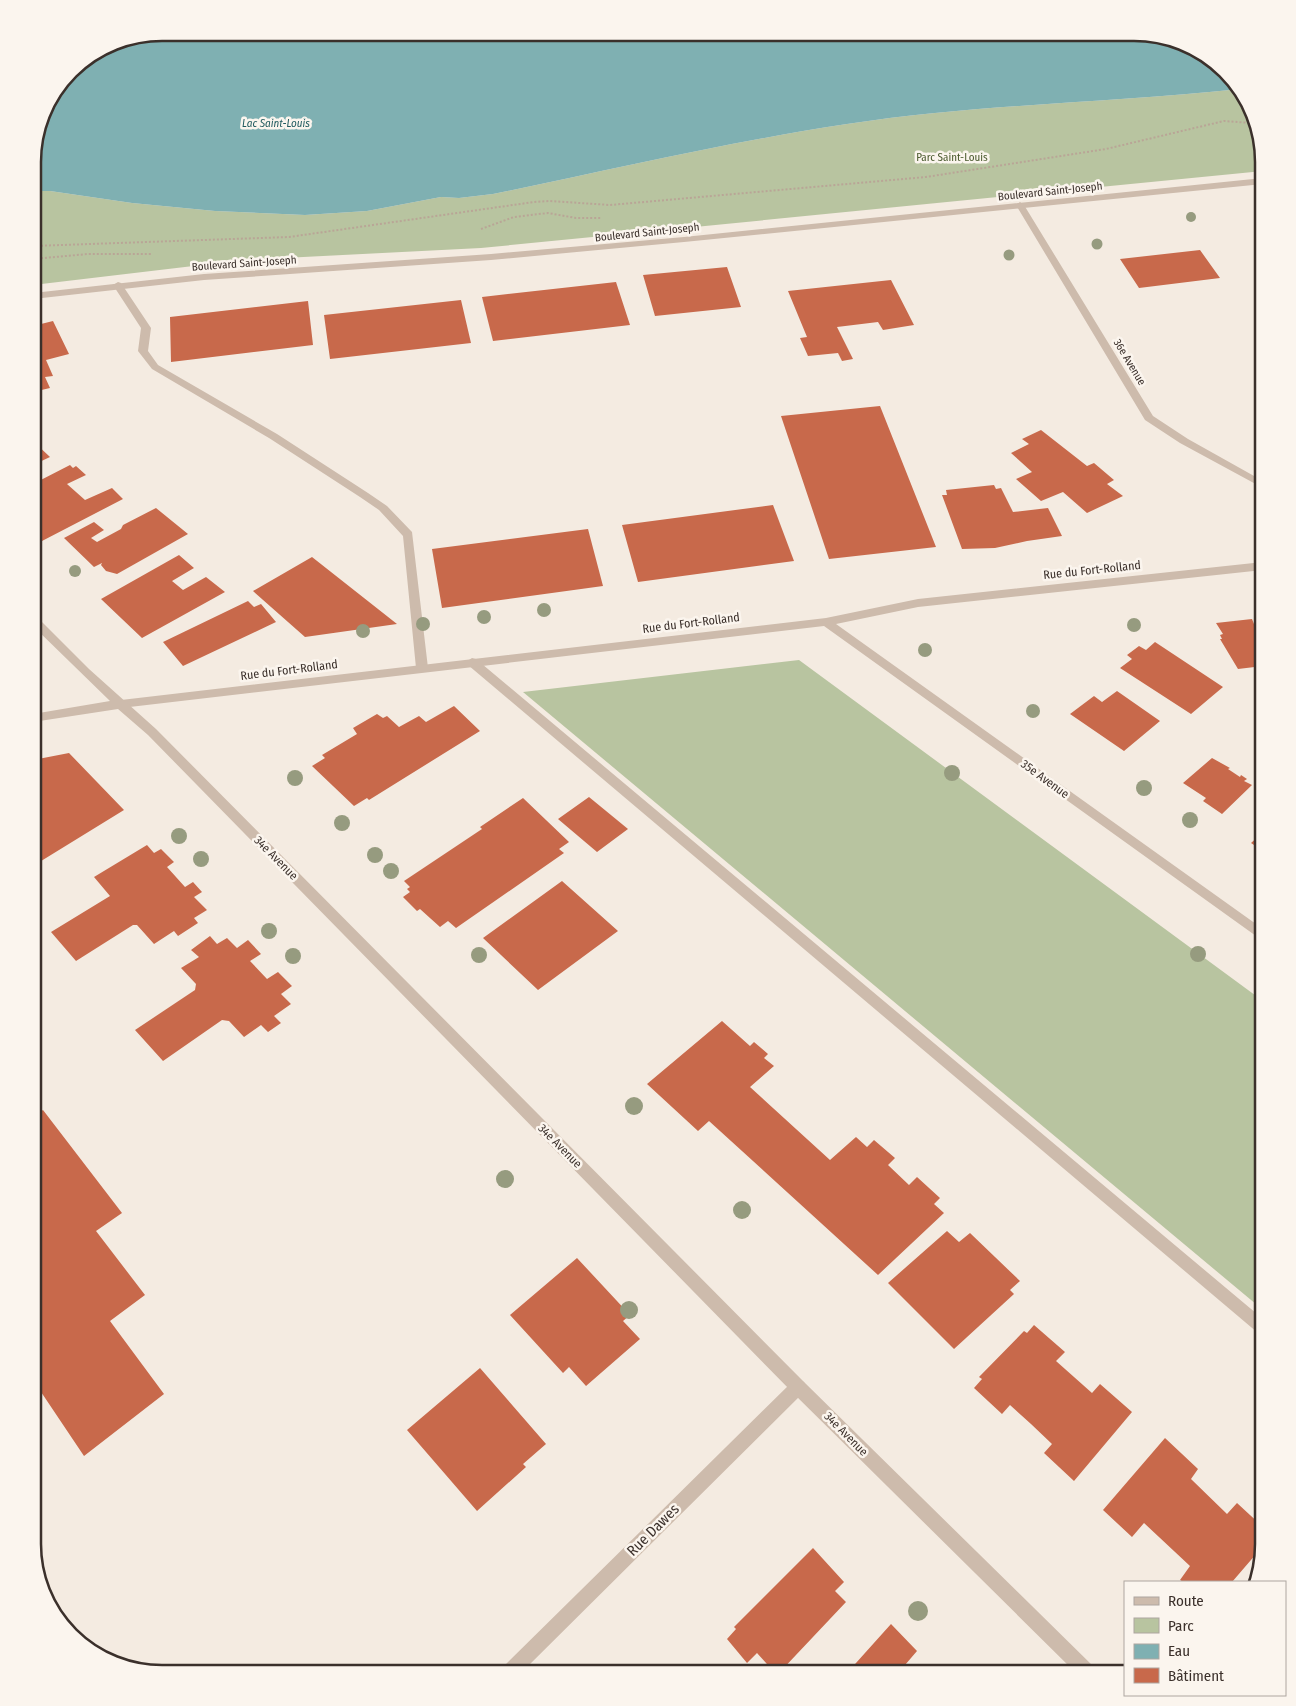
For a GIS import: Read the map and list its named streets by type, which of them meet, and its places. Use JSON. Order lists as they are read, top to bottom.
{
  "streets": {
    "street": [
      "Boulevard Saint-Joseph",
      "36e Avenue",
      "Rue du Fort-Rolland",
      "35e Avenue",
      "34e Avenue",
      "Rue Dawes"
    ]
  },
  "crossings": [
    ["Boulevard Saint-Joseph", "36e Avenue"],
    ["Rue du Fort-Rolland", "35e Avenue"],
    ["Rue du Fort-Rolland", "34e Avenue"],
    ["34e Avenue", "Rue Dawes"]
  ],
  "water": ["Lac Saint-Louis"],
  "parks": ["Parc Saint-Louis"],
  "legend": [
    "Route",
    "Parc",
    "Eau",
    "Bâtiment"
  ]
}
